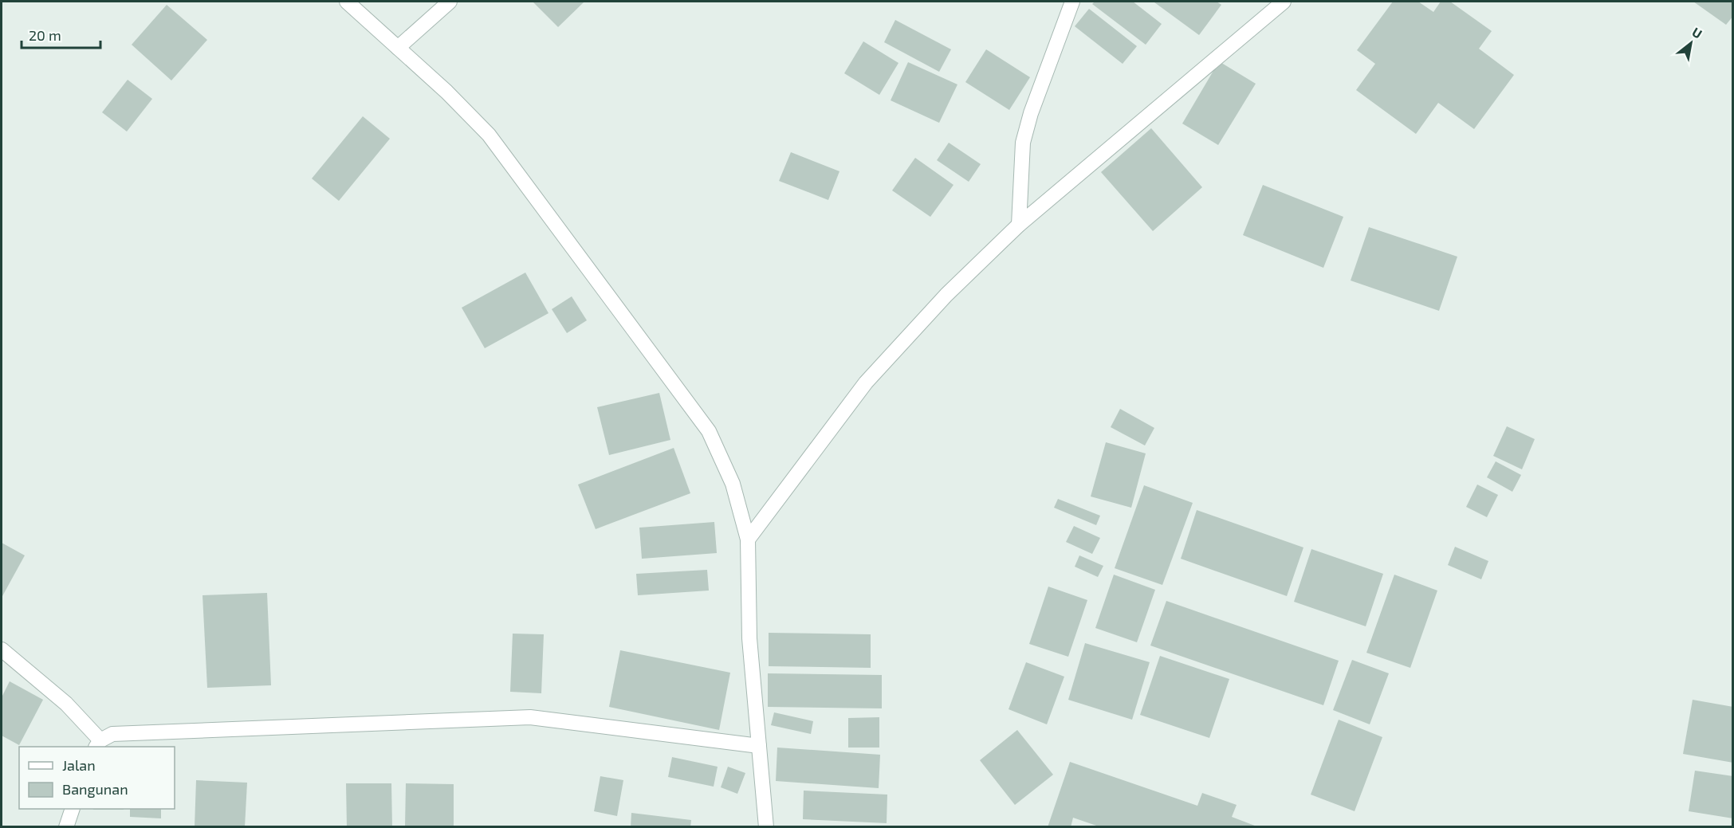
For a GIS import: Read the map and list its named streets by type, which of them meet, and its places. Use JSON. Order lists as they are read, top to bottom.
{
  "legend": ["Jalan", "Bangunan"],
  "scale_bar": "20 m",
  "north": "top right"
}
